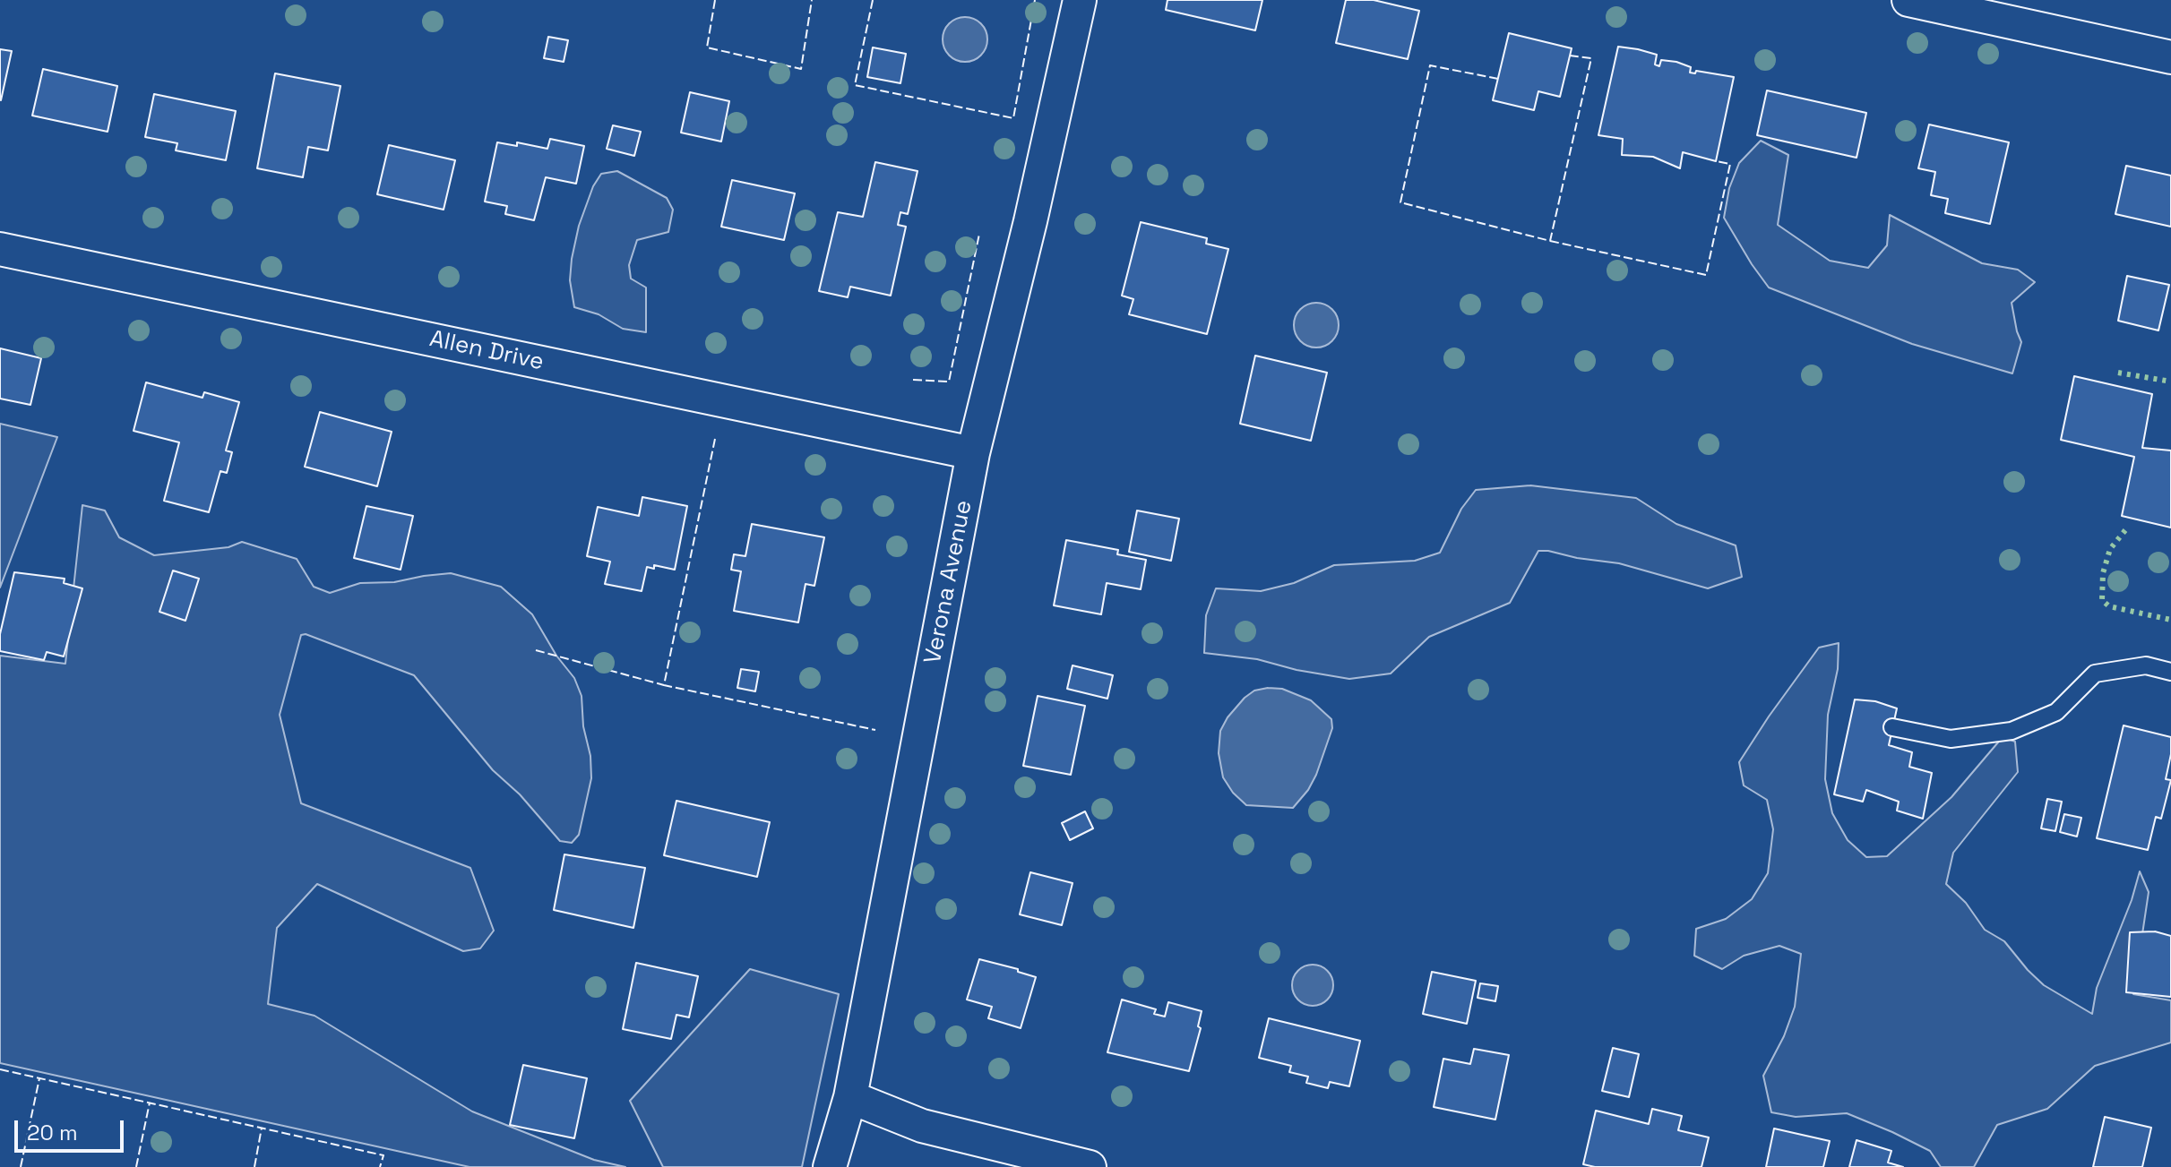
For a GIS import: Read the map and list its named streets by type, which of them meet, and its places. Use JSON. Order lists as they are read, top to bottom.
{
  "streets": {
    "street": ["Allen Drive", "Verona Avenue"]
  },
  "crossings": [
    ["Allen Drive", "Verona Avenue"]
  ],
  "scale_bar": "20 m"
}
